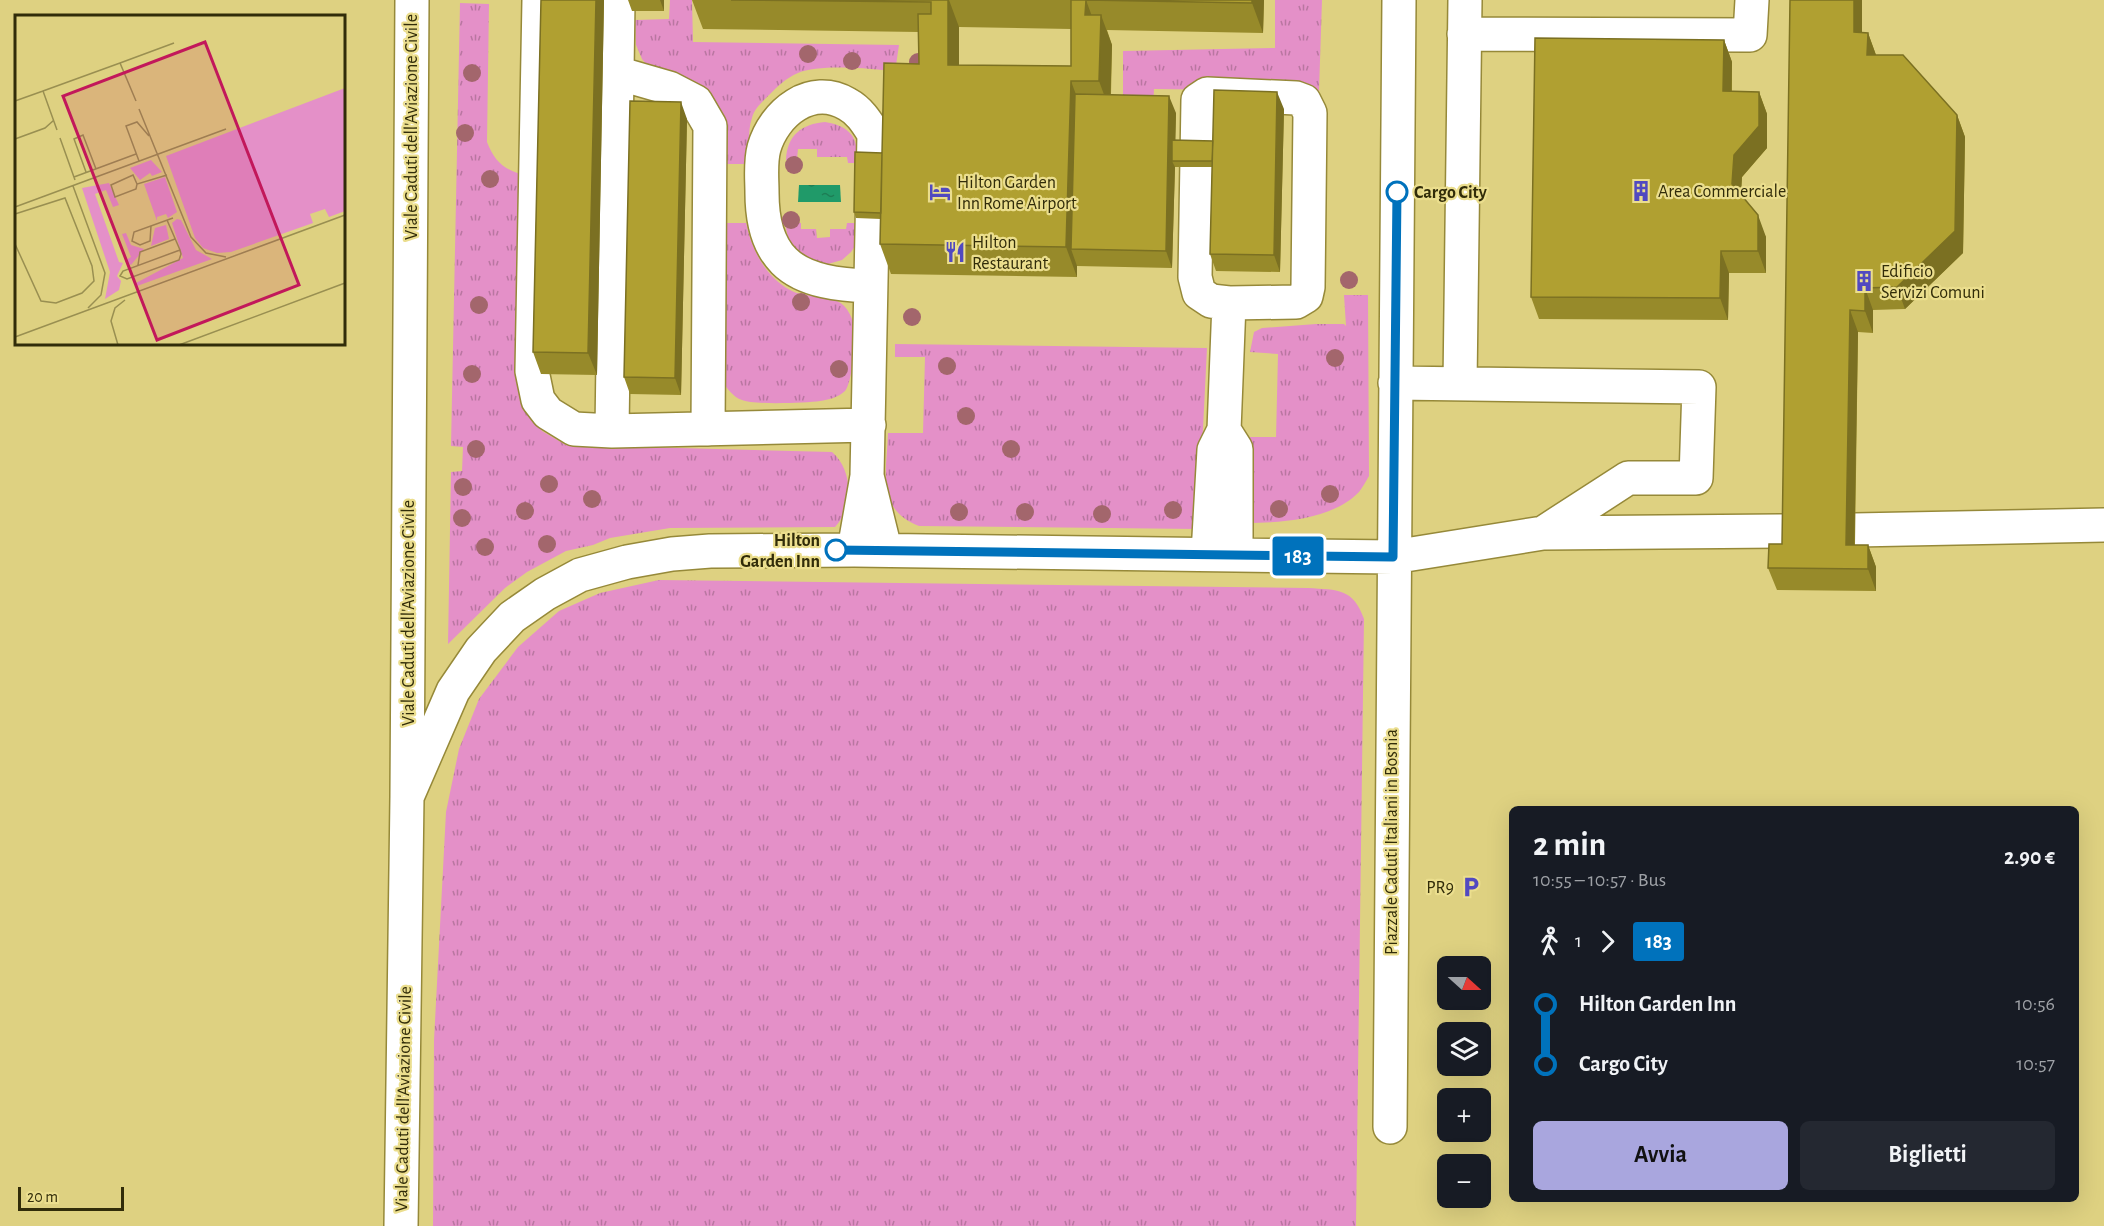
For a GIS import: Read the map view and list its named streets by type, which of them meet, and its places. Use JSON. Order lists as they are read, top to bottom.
{
  "streets": {
    "street": ["Viale Caduti dell'Aviazione Civile", "Piazzale Caduti Italiani in Bosnia"]
  },
  "places": {
    "building": ["Area Commerciale", "Edificio Servizi Comuni"],
    "hotel": ["Hilton Garden Inn Rome Airport"],
    "other": ["Cargo City", "Hilton Garden Inn"],
    "restaurant": ["Hilton Restaurant"],
    "parking": ["PR9"]
  },
  "lines": ["bus line 183"],
  "scale_bar": "20 m",
  "north": "right",
  "page": {
    "on_map": "183",
    "heading": ["2 min", "10:55 – 10:57 · Bus", "2.90 €"],
    "legs": ["1", "183"],
    "map_buttons": ["+", "−"],
    "list": [
      {
        "name": "Hilton Garden Inn",
        "value": "10:56"
      },
      {
        "name": "Cargo City",
        "value": "10:57"
      }
    ],
    "buttons": ["Avvia", "Biglietti"],
    "scale": "20 m"
  }
}
